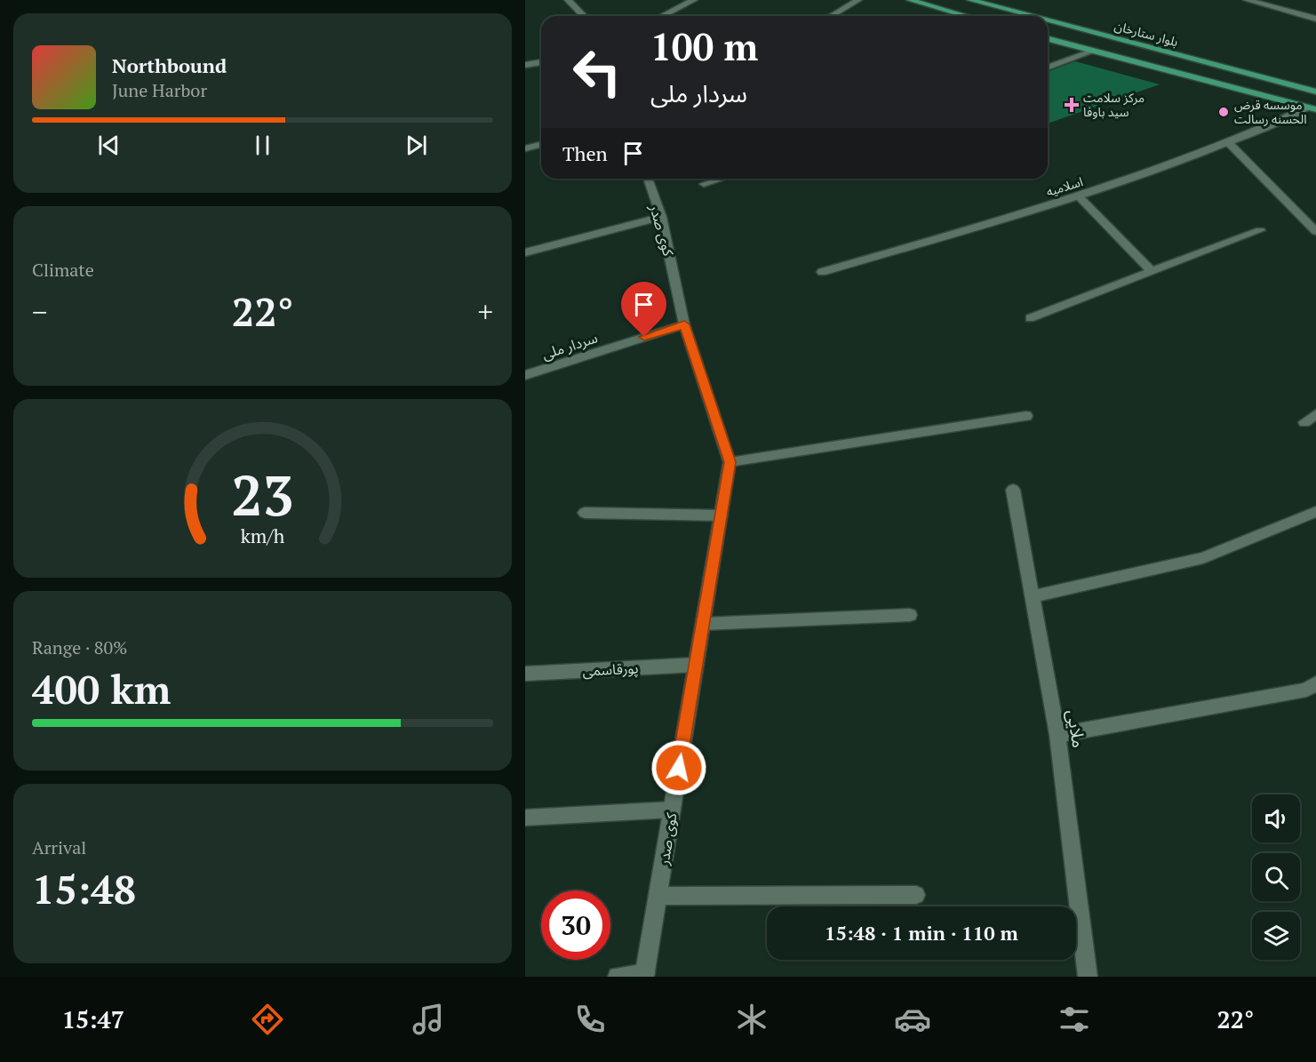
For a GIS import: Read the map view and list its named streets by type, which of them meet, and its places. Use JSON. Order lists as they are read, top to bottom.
{
  "streets": {
    "main road": ["بلوار ستارخان"],
    "street": [
      "اسلامیه",
      "کوی صدر",
      "سردار ملی",
      "پورقاسمی",
      "ملایی"
    ]
  },
  "crossings": [
    ["کوی صدر", "سردار ملی"],
    ["کوی صدر", "پورقاسمی"]
  ],
  "places": {
    "health": ["مرکز سلامت سید باوفا"],
    "other": ["موسسه قرض الحسنه رسالت"]
  },
  "page": {
    "turn": ["100 m", "سردار ملی"],
    "song": ["Northbound", "June Harbor"],
    "then": "Then",
    "tile": [
      "Climate",
      ["Range · 80%", "400 km"],
      ["Arrival", "15:48"]
    ],
    "heat": ["−", "22°", "+"],
    "limit": "30",
    "trip": "15:48 · 1 min · 110 m",
    "tabs": ["15:47", "22°"],
    "gauge": ["23", "km/h"]
  }
}
